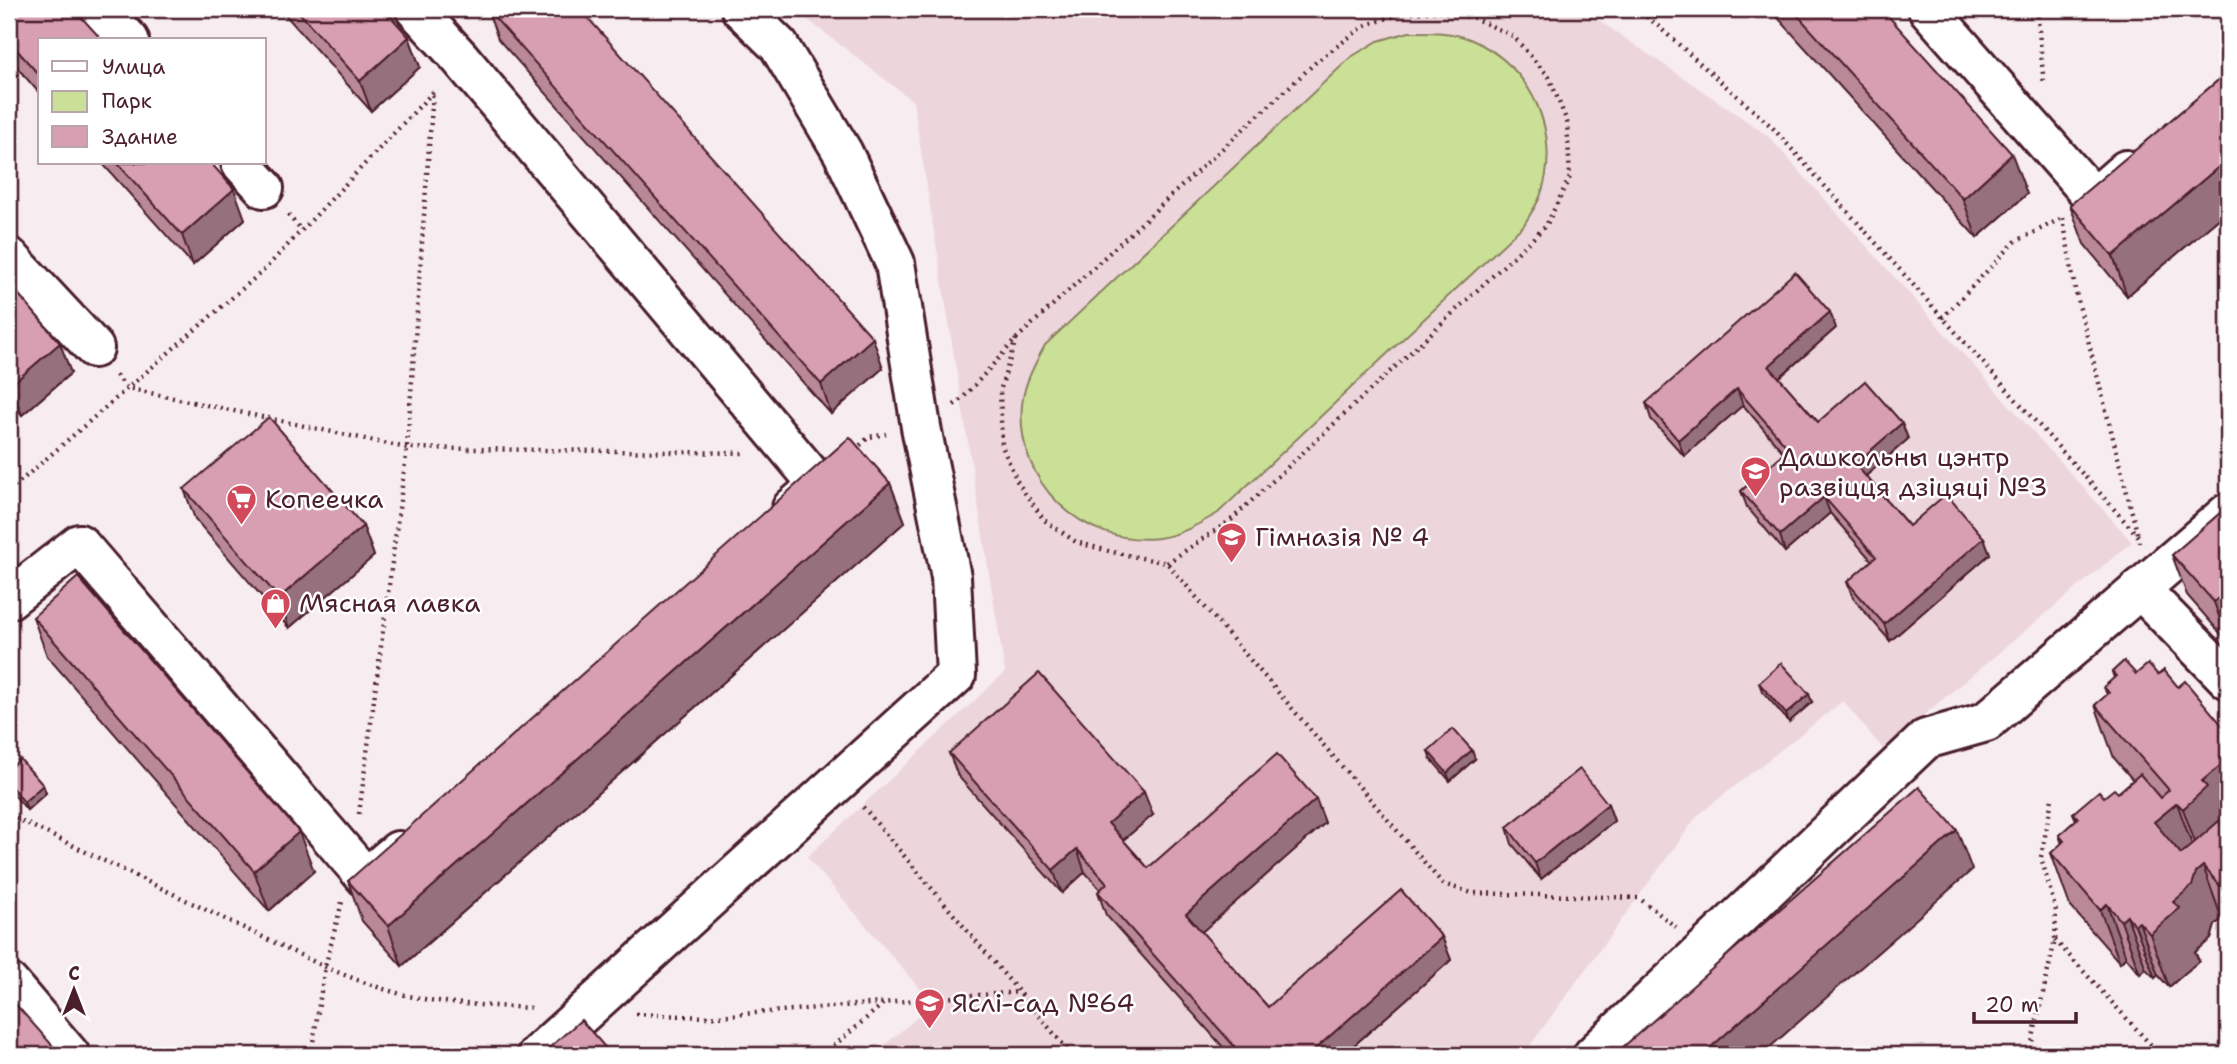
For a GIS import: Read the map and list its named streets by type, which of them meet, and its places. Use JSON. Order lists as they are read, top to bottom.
{
  "places": {
    "school or university": ["Дашкольны цэнтр развіцця дзіцяці №3", "Гімназія № 4", "Яслі-сад №64"],
    "supermarket": ["Копеечка"],
    "shop": ["Мясная лавка"]
  },
  "legend": ["Улица", "Парк", "Здание"],
  "scale_bar": "20 m",
  "north": "top"
}
